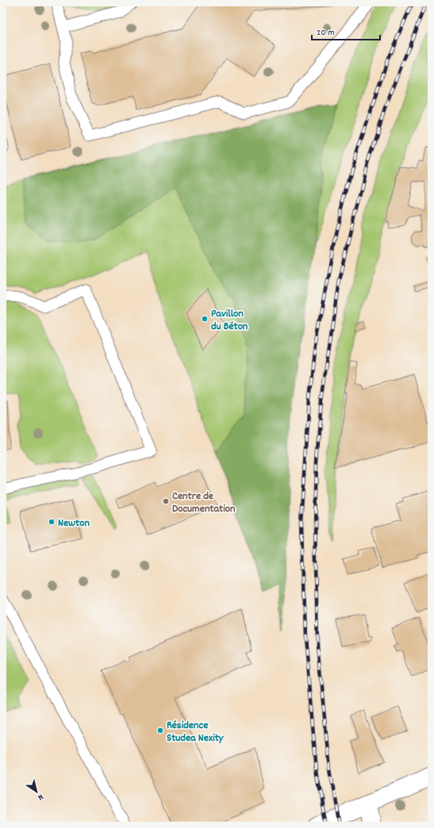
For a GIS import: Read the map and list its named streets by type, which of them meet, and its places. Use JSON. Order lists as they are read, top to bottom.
{
  "places": [
    "Pavillon du Béton",
    "Centre de Documentation",
    "Newton",
    "Résidence Studea Nexity"
  ],
  "scale_bar": "20 m",
  "north": "bottom right"
}
